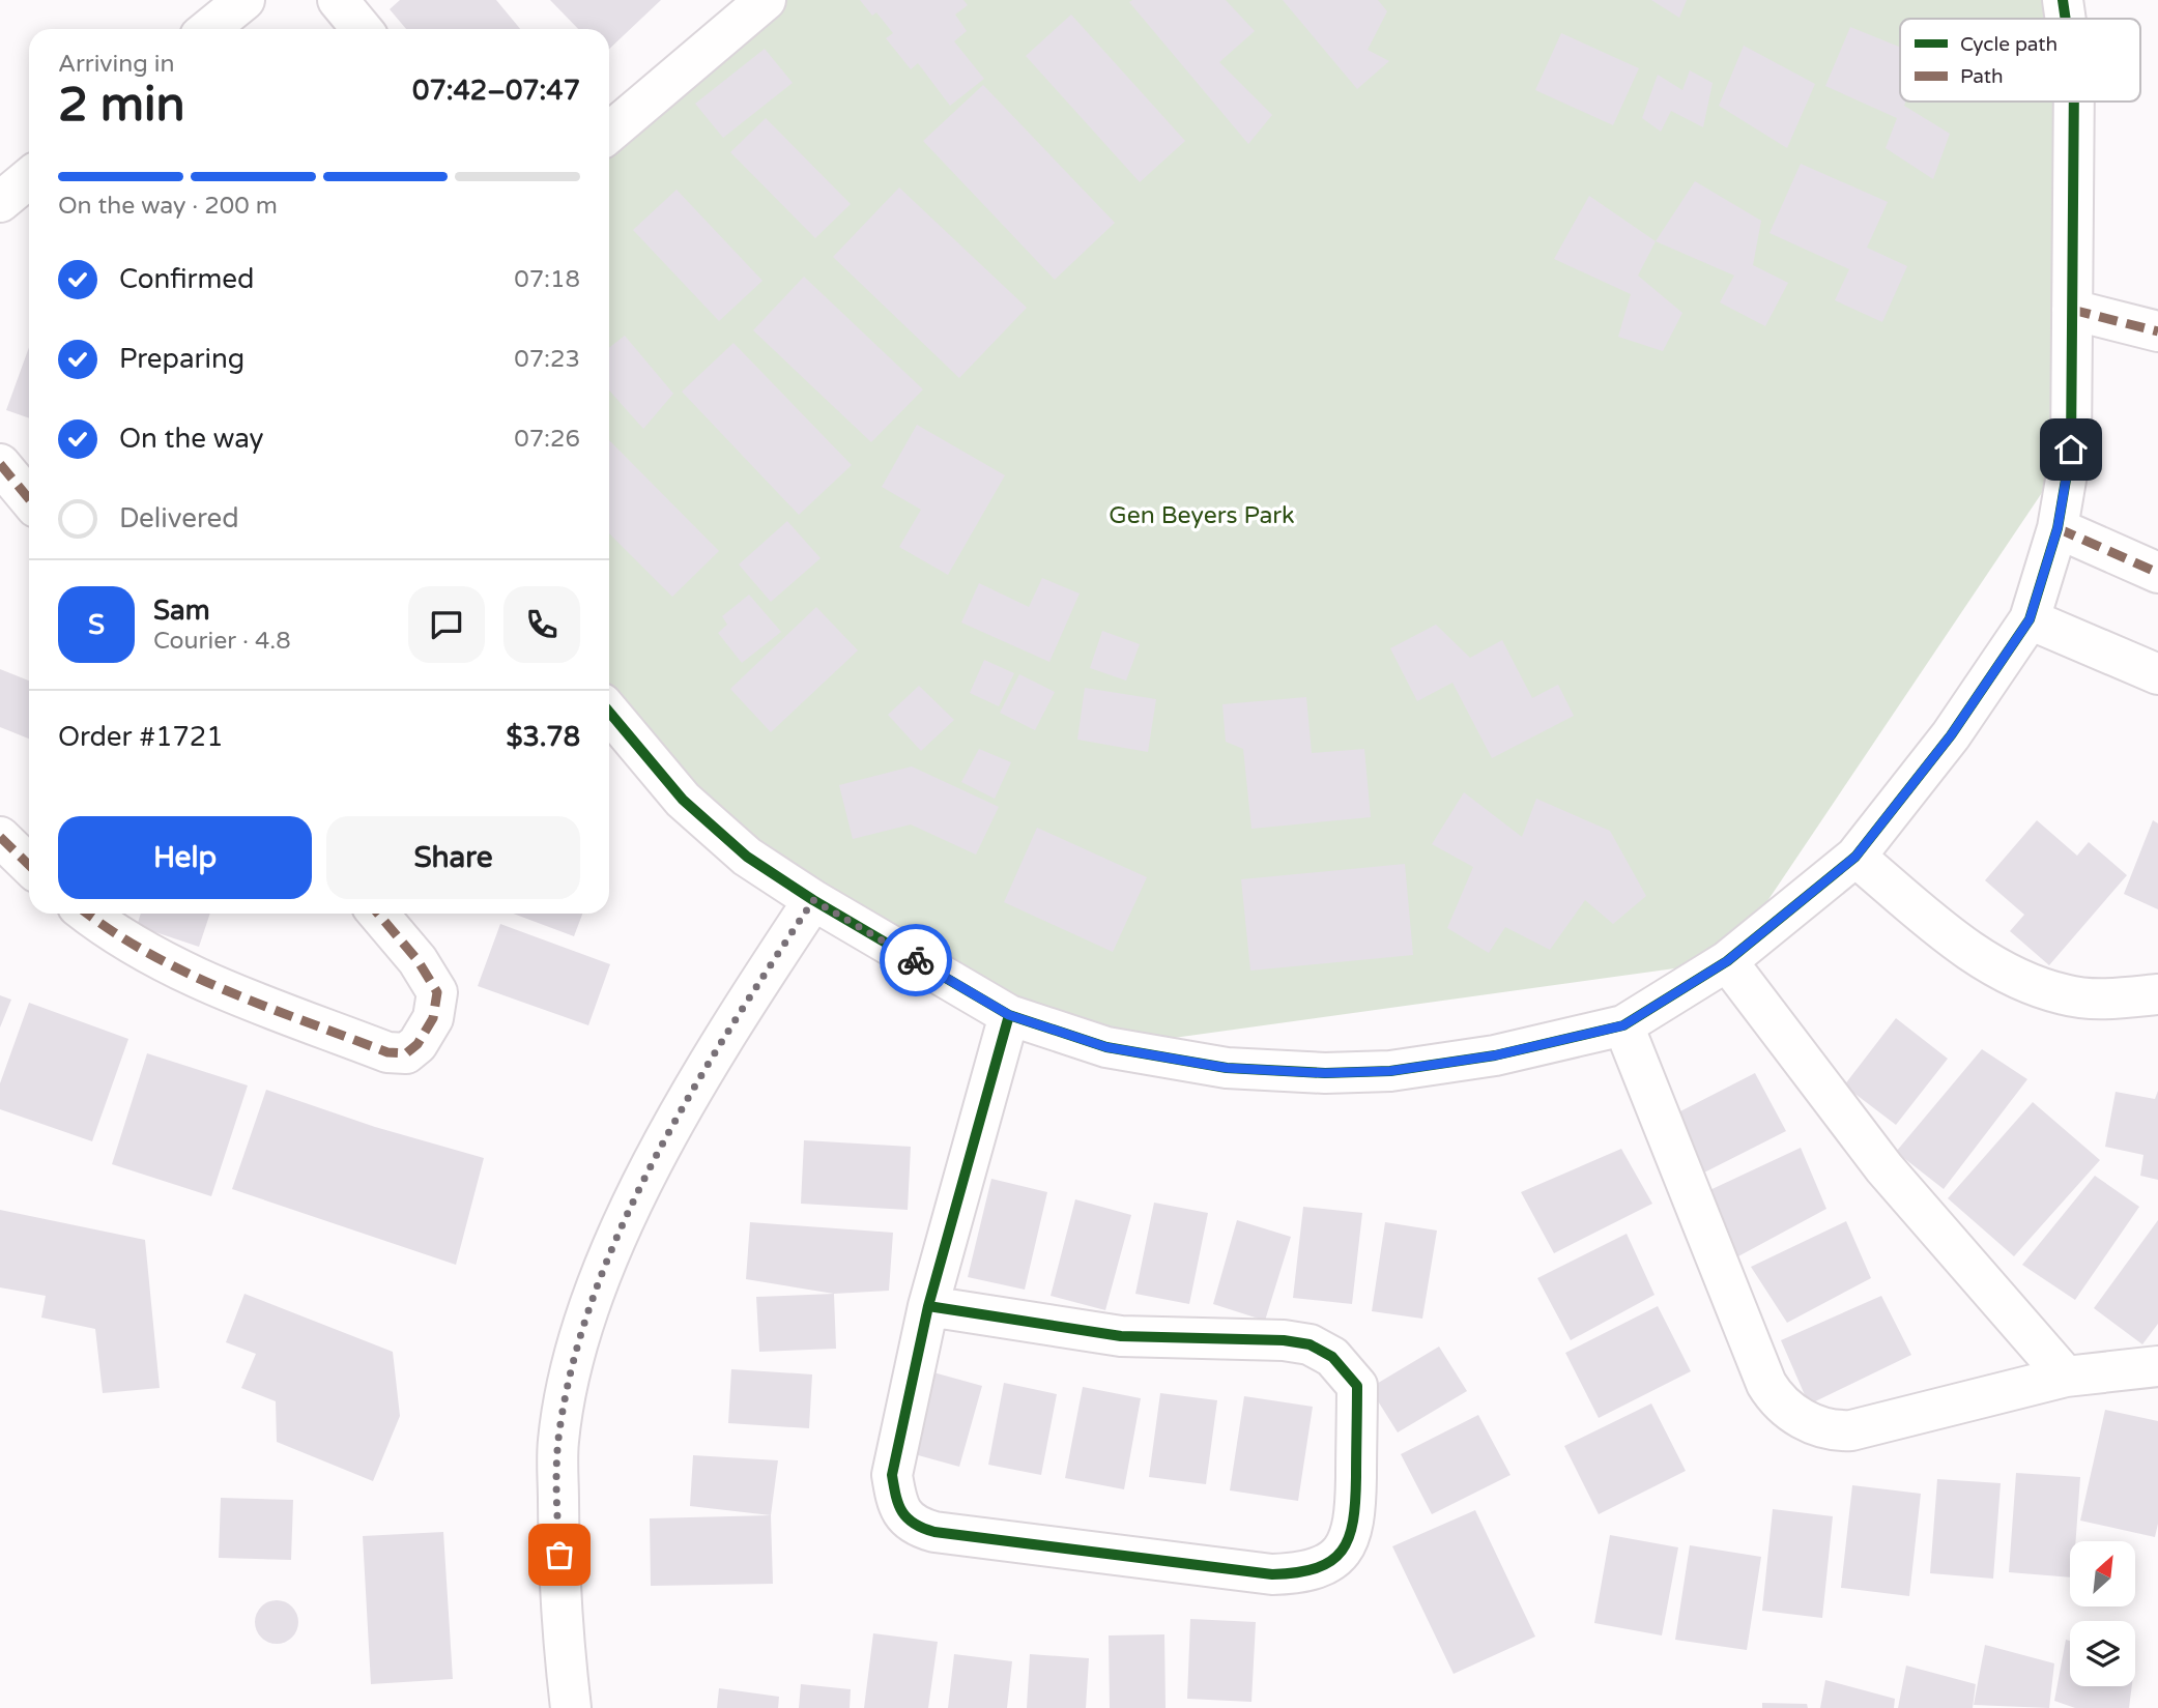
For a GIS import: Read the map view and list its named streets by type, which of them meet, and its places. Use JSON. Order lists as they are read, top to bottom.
{
  "parks": ["Gen Beyers Park"],
  "legend": ["Cycle path", "Path"],
  "north": "top right",
  "page": {
    "heading": ["2 min", "Arriving in", "07:42–07:47"],
    "panel": [
      "Sam",
      "Courier · 4.8",
      "Order #1721",
      "$3.78"
    ],
    "bar": "On the way · 200 m",
    "list": [
      ["Confirmed", "07:18"],
      ["Preparing", "07:23"],
      ["On the way", "07:26"],
      "Delivered"
    ],
    "round": "S",
    "buttons": ["Help", "Share"]
  }
}
